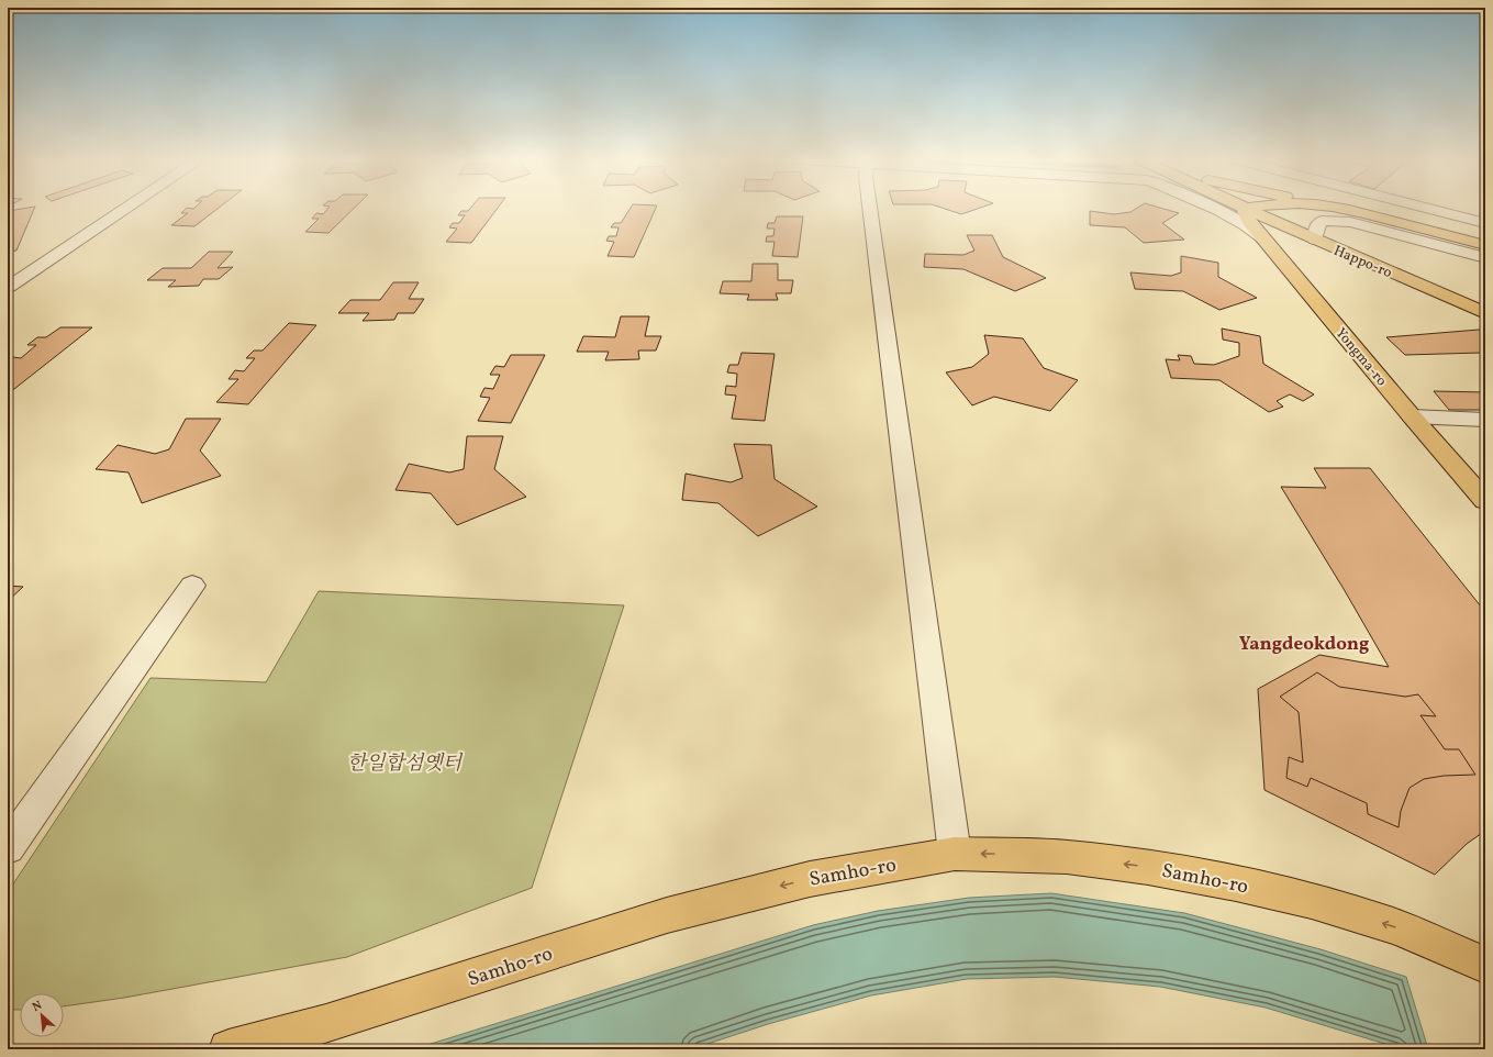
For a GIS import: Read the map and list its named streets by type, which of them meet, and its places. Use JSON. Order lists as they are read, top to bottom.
{
  "streets": {
    "main road": ["Happo-ro", "Yongma-ro", "Samho-ro"]
  },
  "crossings": [
    ["Happo-ro", "Yongma-ro"]
  ],
  "one_way": ["Samho-ro"],
  "districts": ["Yangdeokdong"],
  "parks": ["한일합섬옛터"],
  "north": "top left"
}
